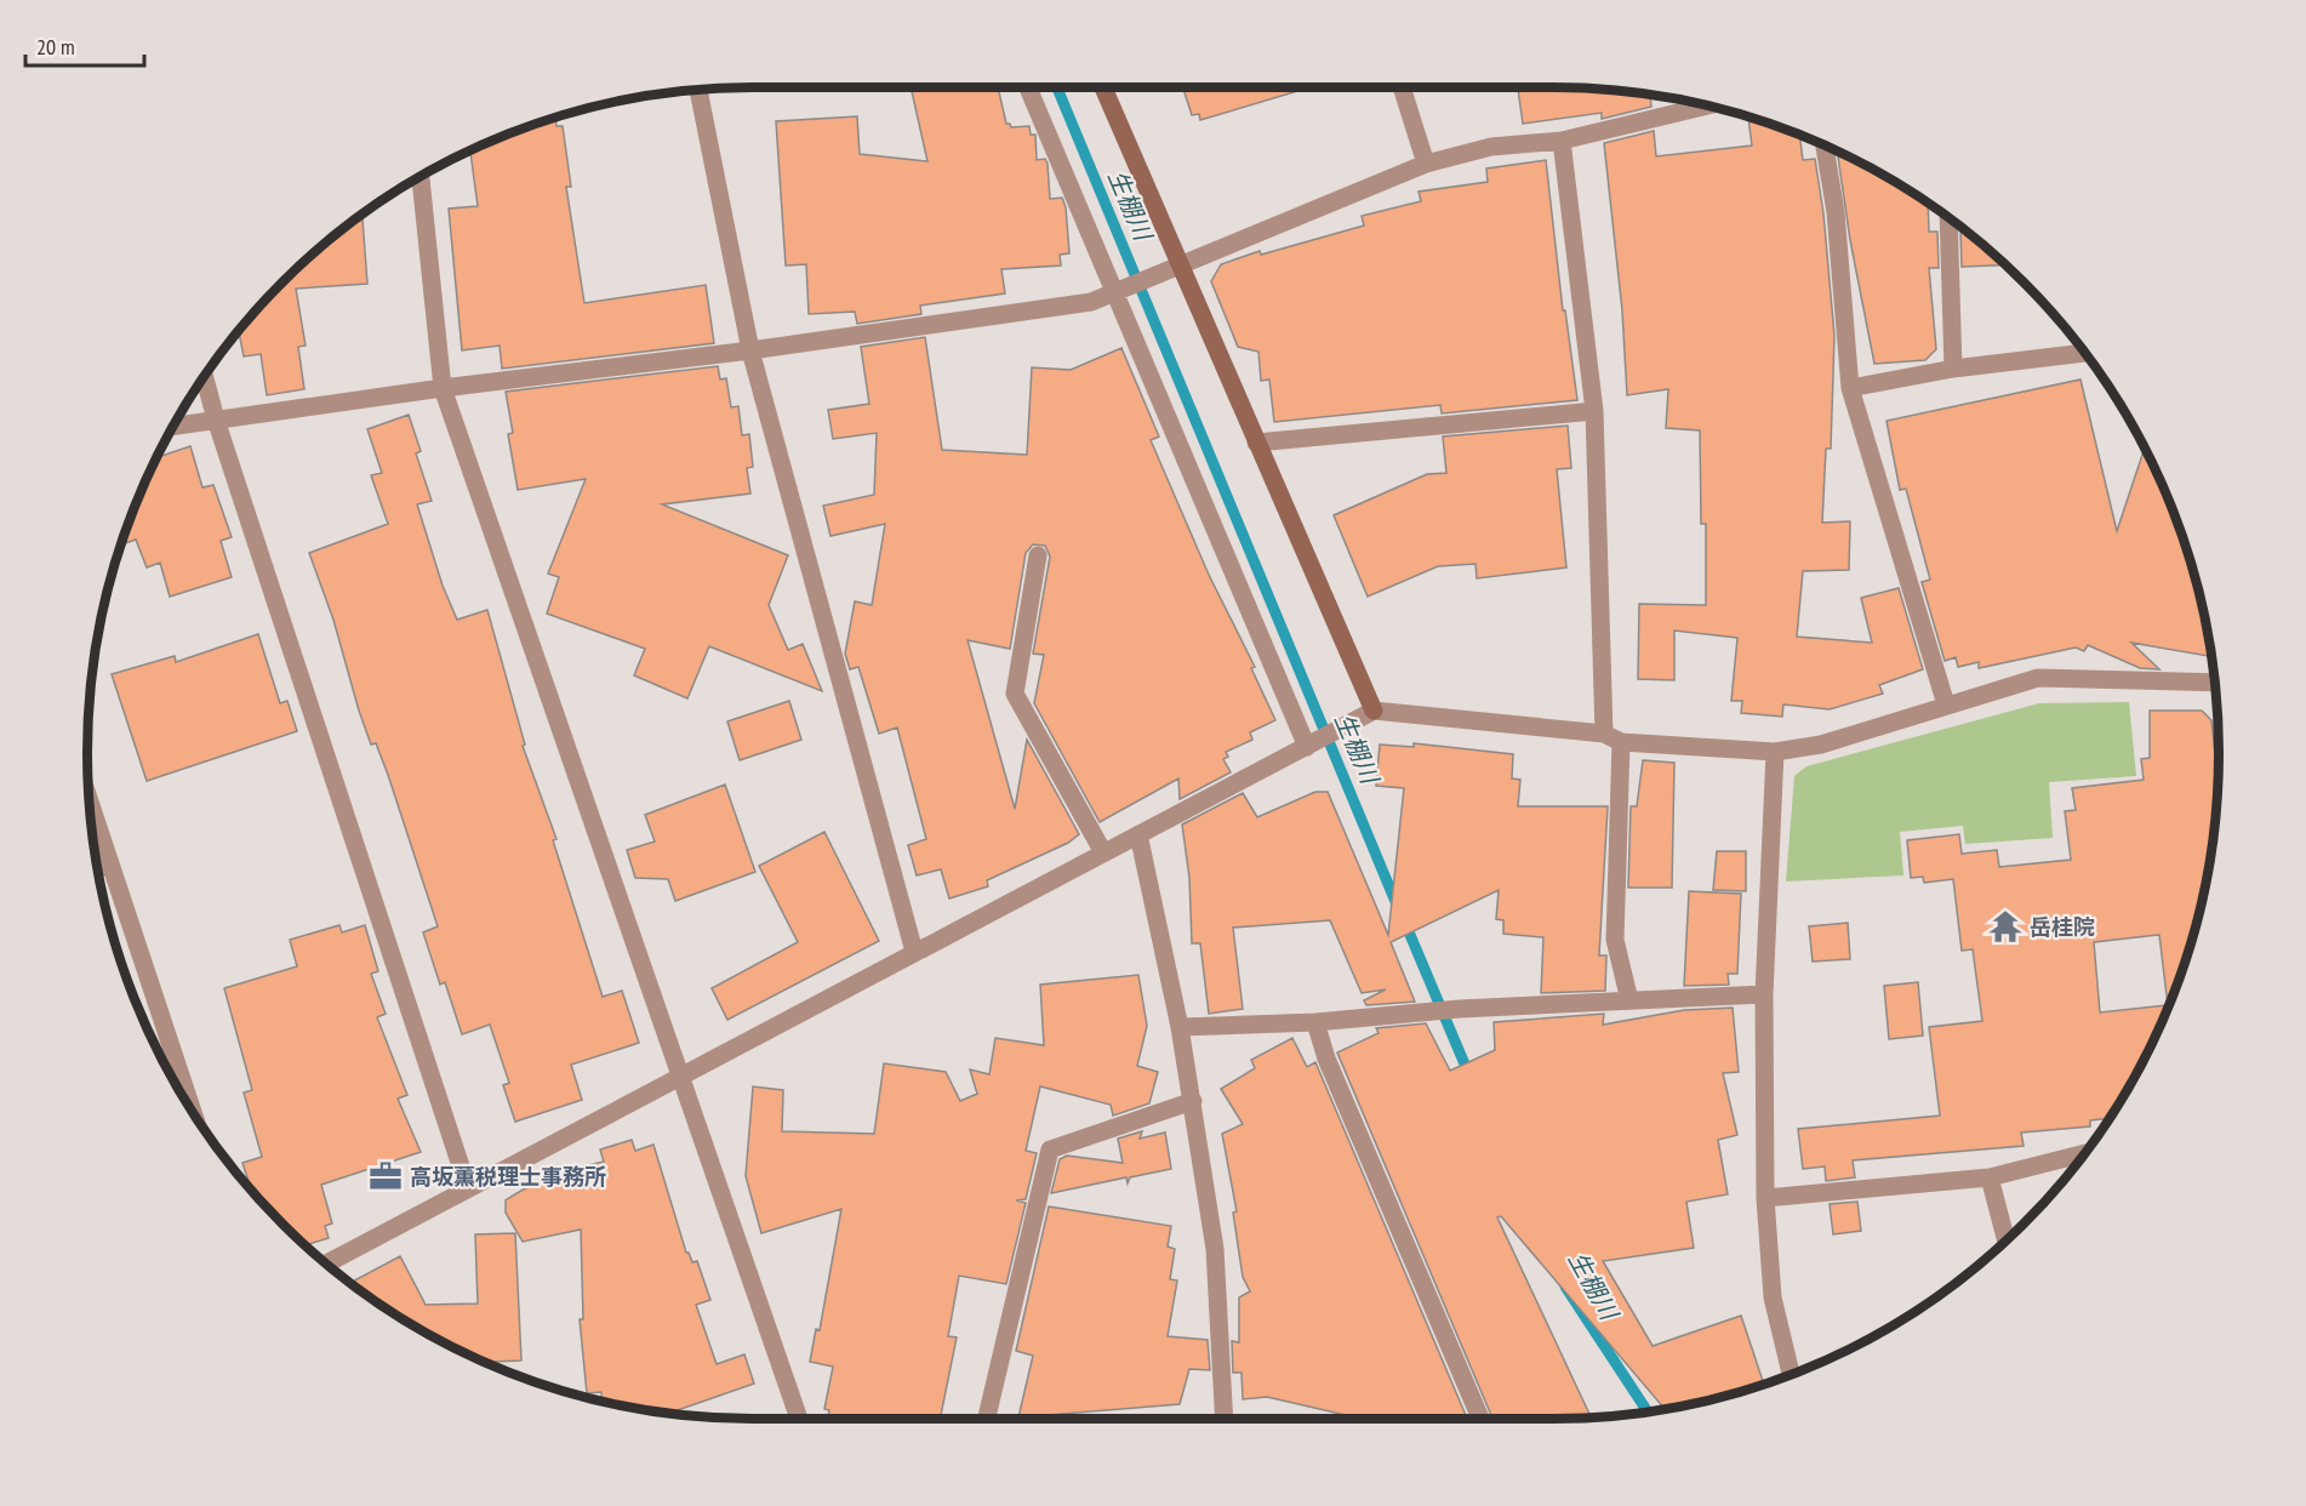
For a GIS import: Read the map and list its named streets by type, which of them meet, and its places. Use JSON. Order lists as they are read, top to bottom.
{
  "water": ["生棚川"],
  "places": {
    "temple": ["岳桂院"],
    "office": ["高坂薫税理士事務所"]
  },
  "scale_bar": "20 m"
}
